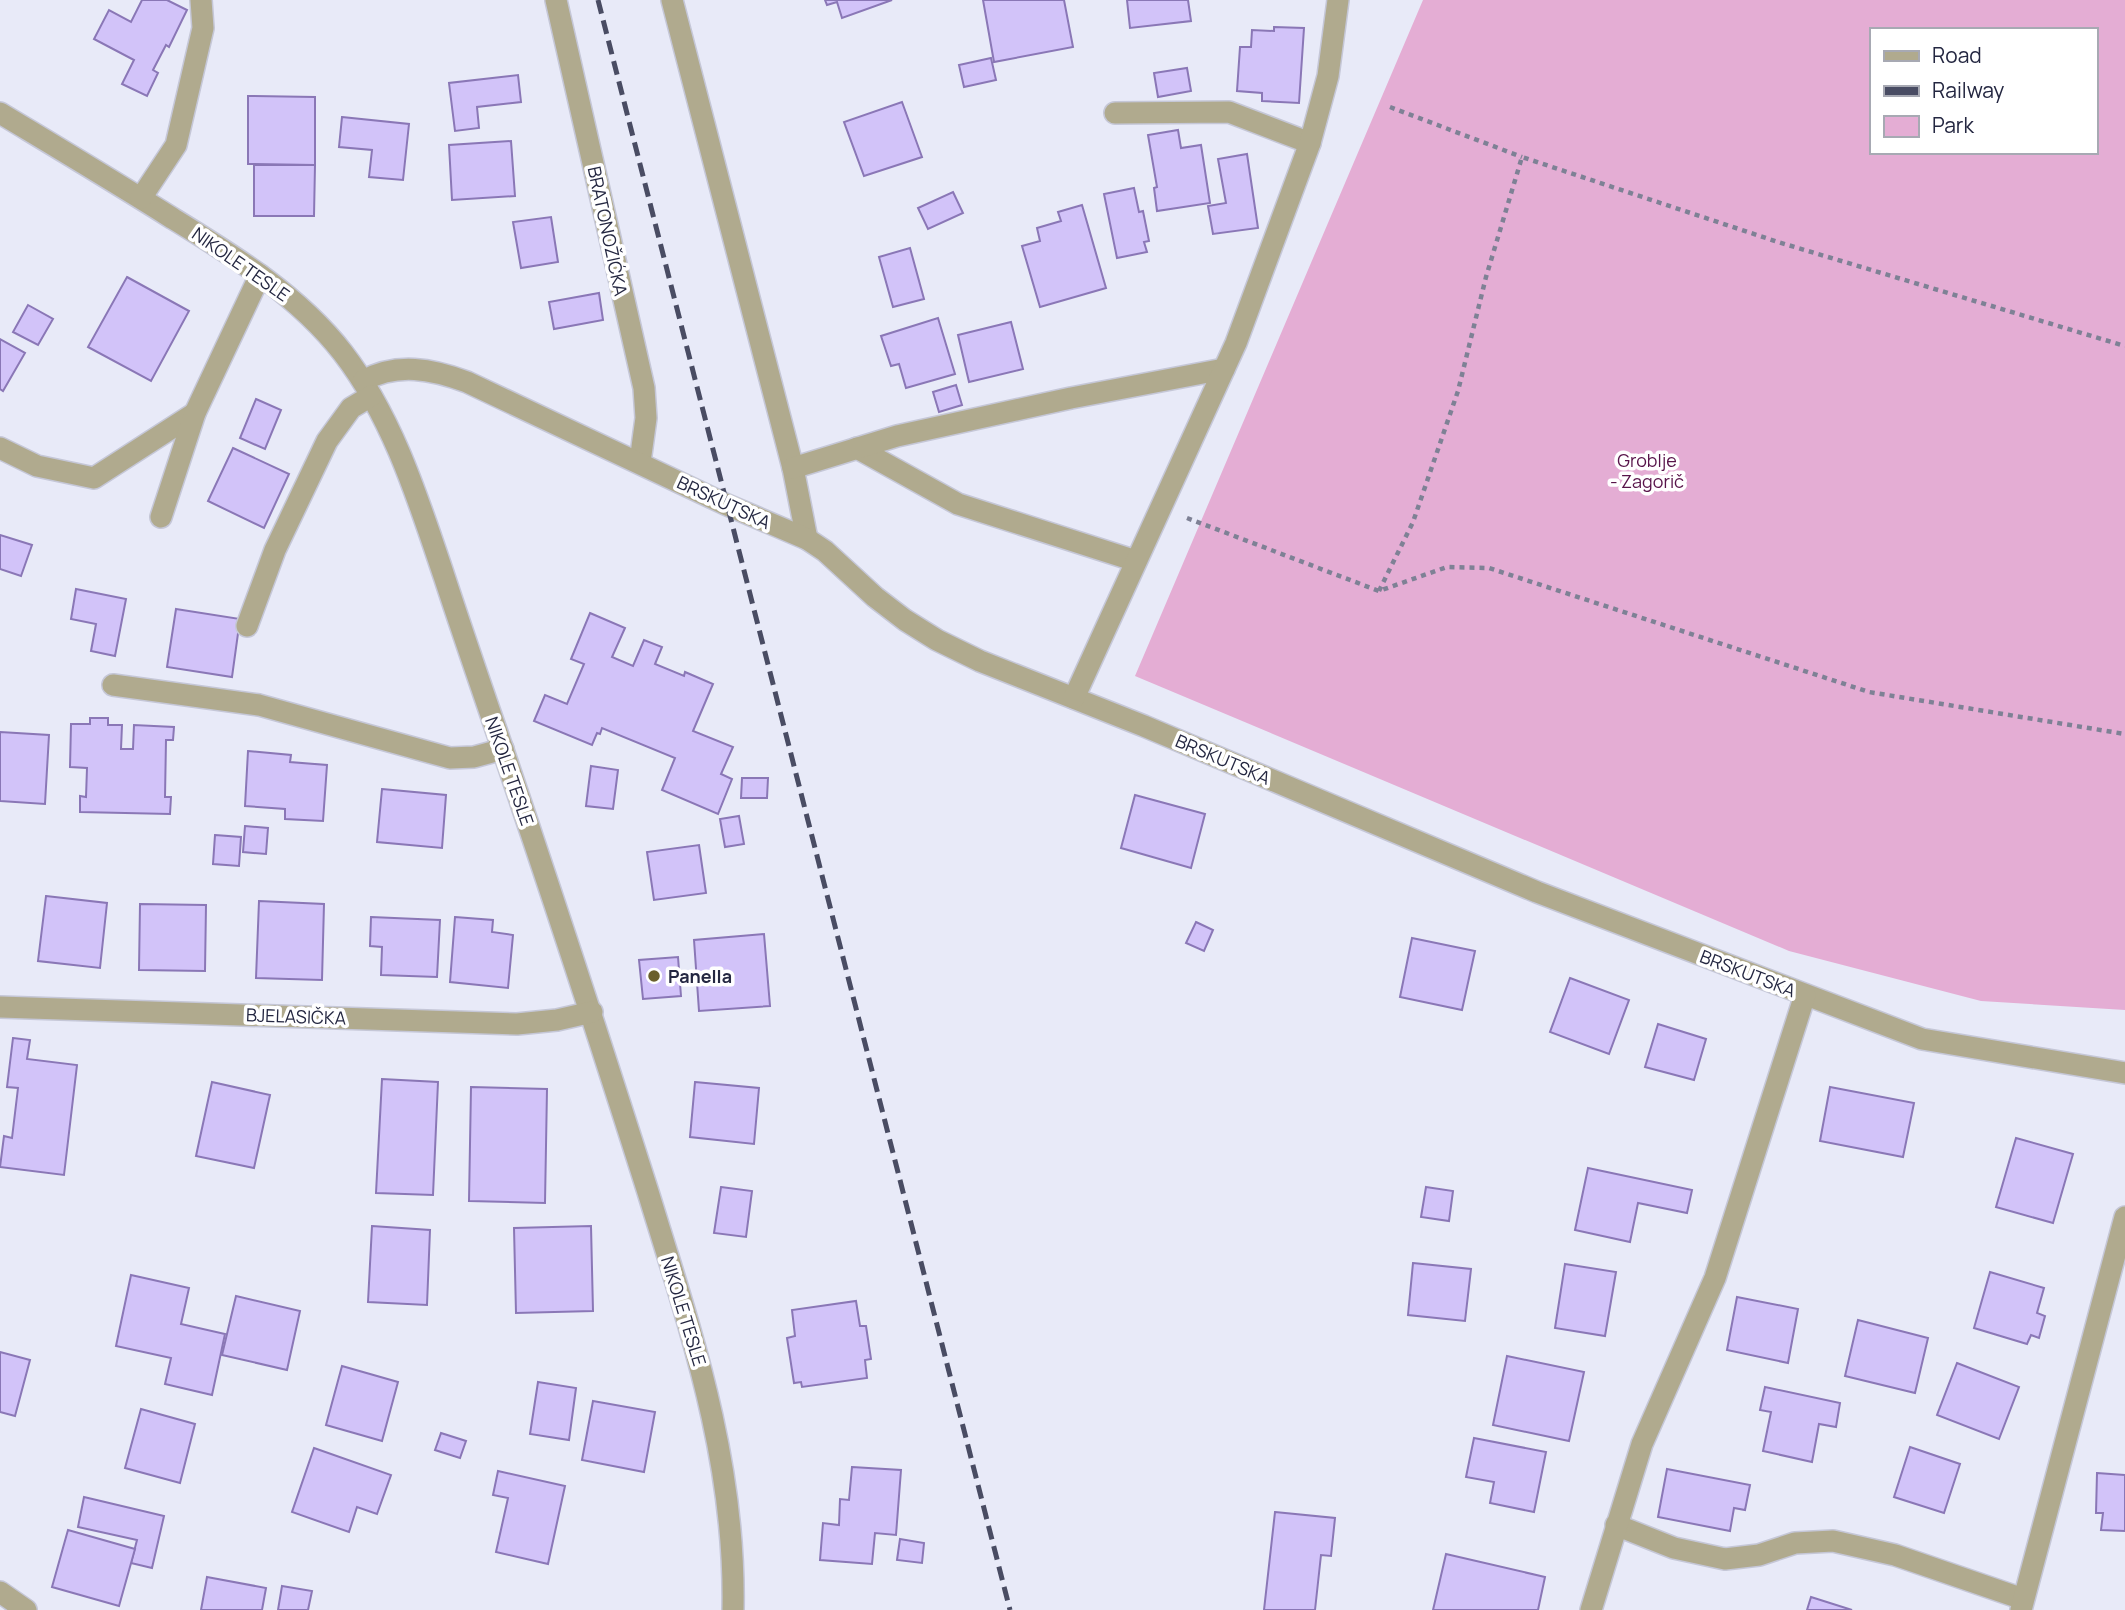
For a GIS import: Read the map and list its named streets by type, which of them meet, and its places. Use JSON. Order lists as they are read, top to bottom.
{
  "streets": {
    "street": [
      "BRATONOŽIĆKA",
      "NIKOLE TESLE",
      "BRSKUTSKA",
      "BJELASIČKA"
    ]
  },
  "crossings": [
    ["BRATONOŽIĆKA", "BRSKUTSKA"],
    ["NIKOLE TESLE", "BRSKUTSKA"],
    ["NIKOLE TESLE", "BJELASIČKA"]
  ],
  "parks": ["Groblje - Zagorič"],
  "places": ["Panella"],
  "legend": ["Road", "Railway", "Park"]
}
